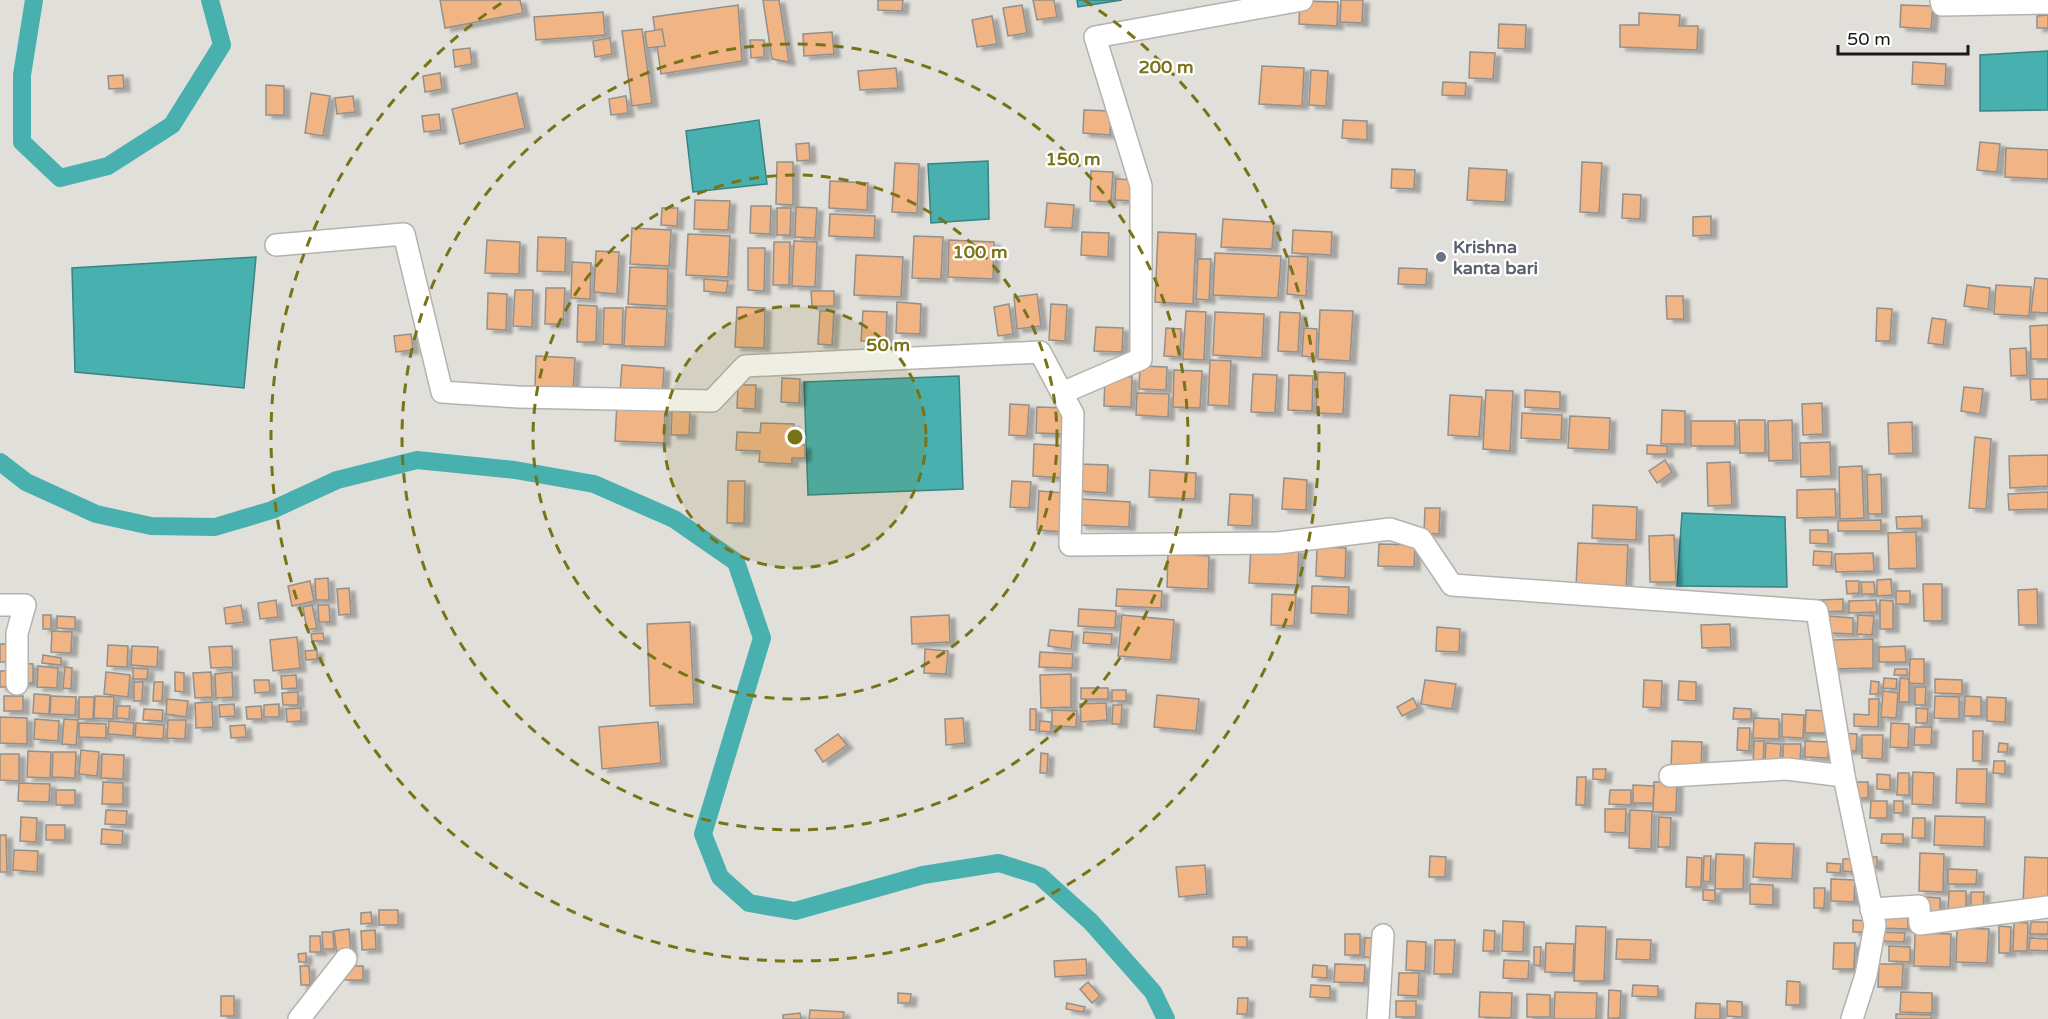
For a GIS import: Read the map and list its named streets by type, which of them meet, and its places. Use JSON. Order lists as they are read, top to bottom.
{
  "places": ["Krishna kanta bari"],
  "scale_bar": "50 m",
  "rings": [
    "200 m",
    "150 m",
    "100 m",
    "50 m"
  ]
}
